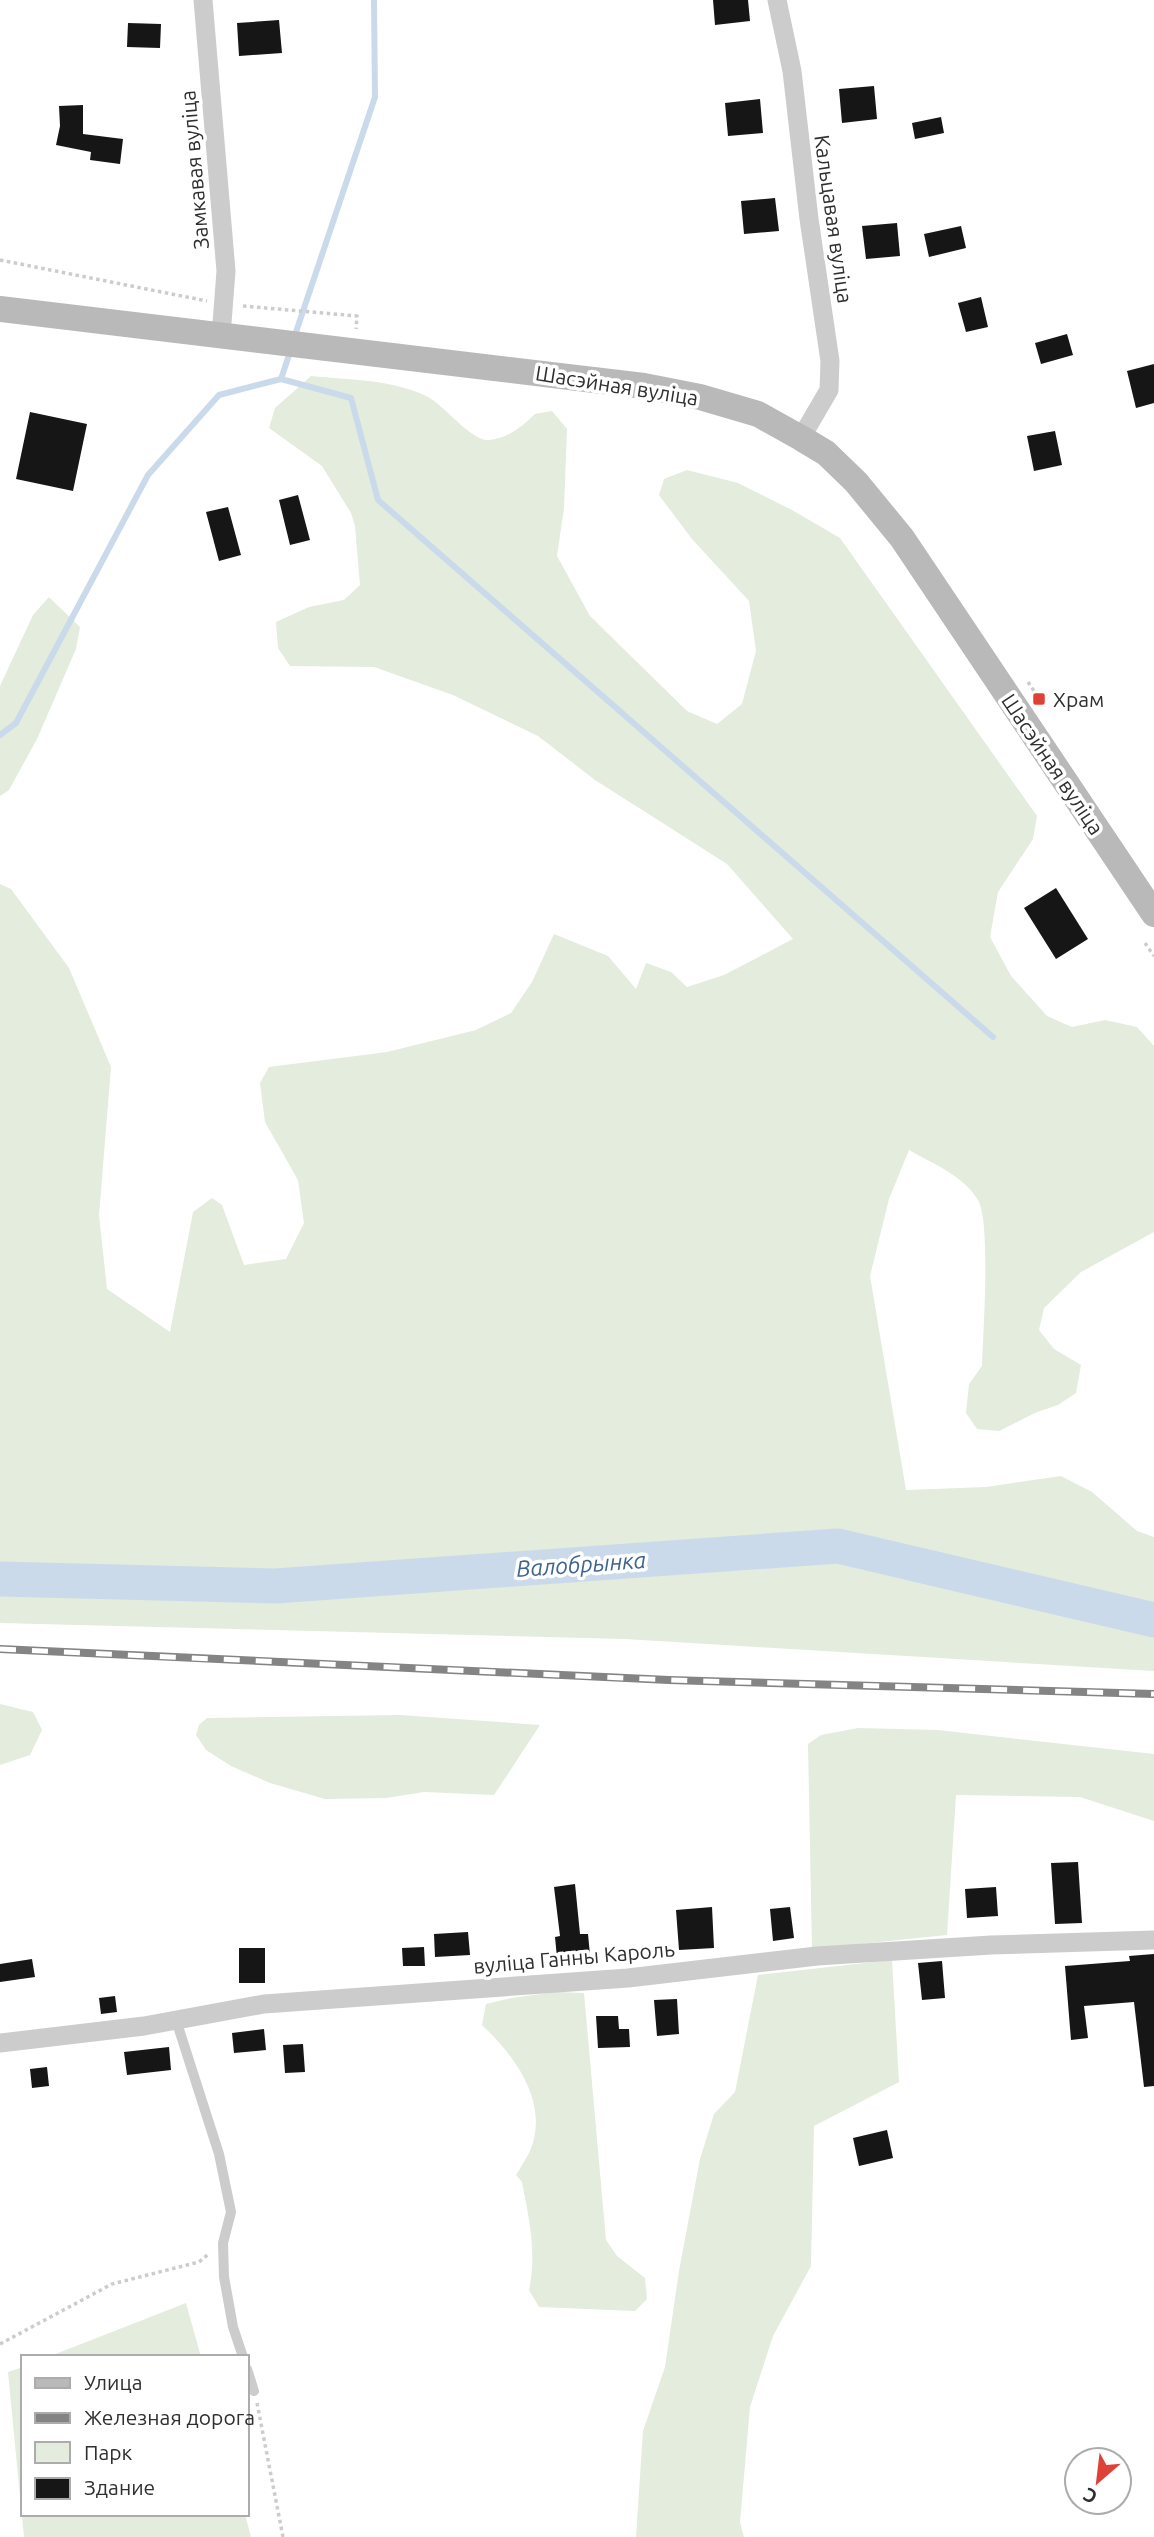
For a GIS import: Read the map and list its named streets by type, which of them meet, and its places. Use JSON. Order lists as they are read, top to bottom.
{
  "streets": {
    "main road": ["Шасэйная вуліца"],
    "street": ["Замкавая вуліца", "Кальцавая вуліца", "вуліца Ганны Кароль"]
  },
  "crossings": [
    ["Замкавая вуліца", "Шасэйная вуліца"],
    ["Кальцавая вуліца", "Шасэйная вуліца"]
  ],
  "water": ["Валобрынка"],
  "places": {
    "transit": ["Храм"]
  },
  "legend": [
    "Улица",
    "Железная дорога",
    "Парк",
    "Здание"
  ],
  "north": "bottom left"
}
